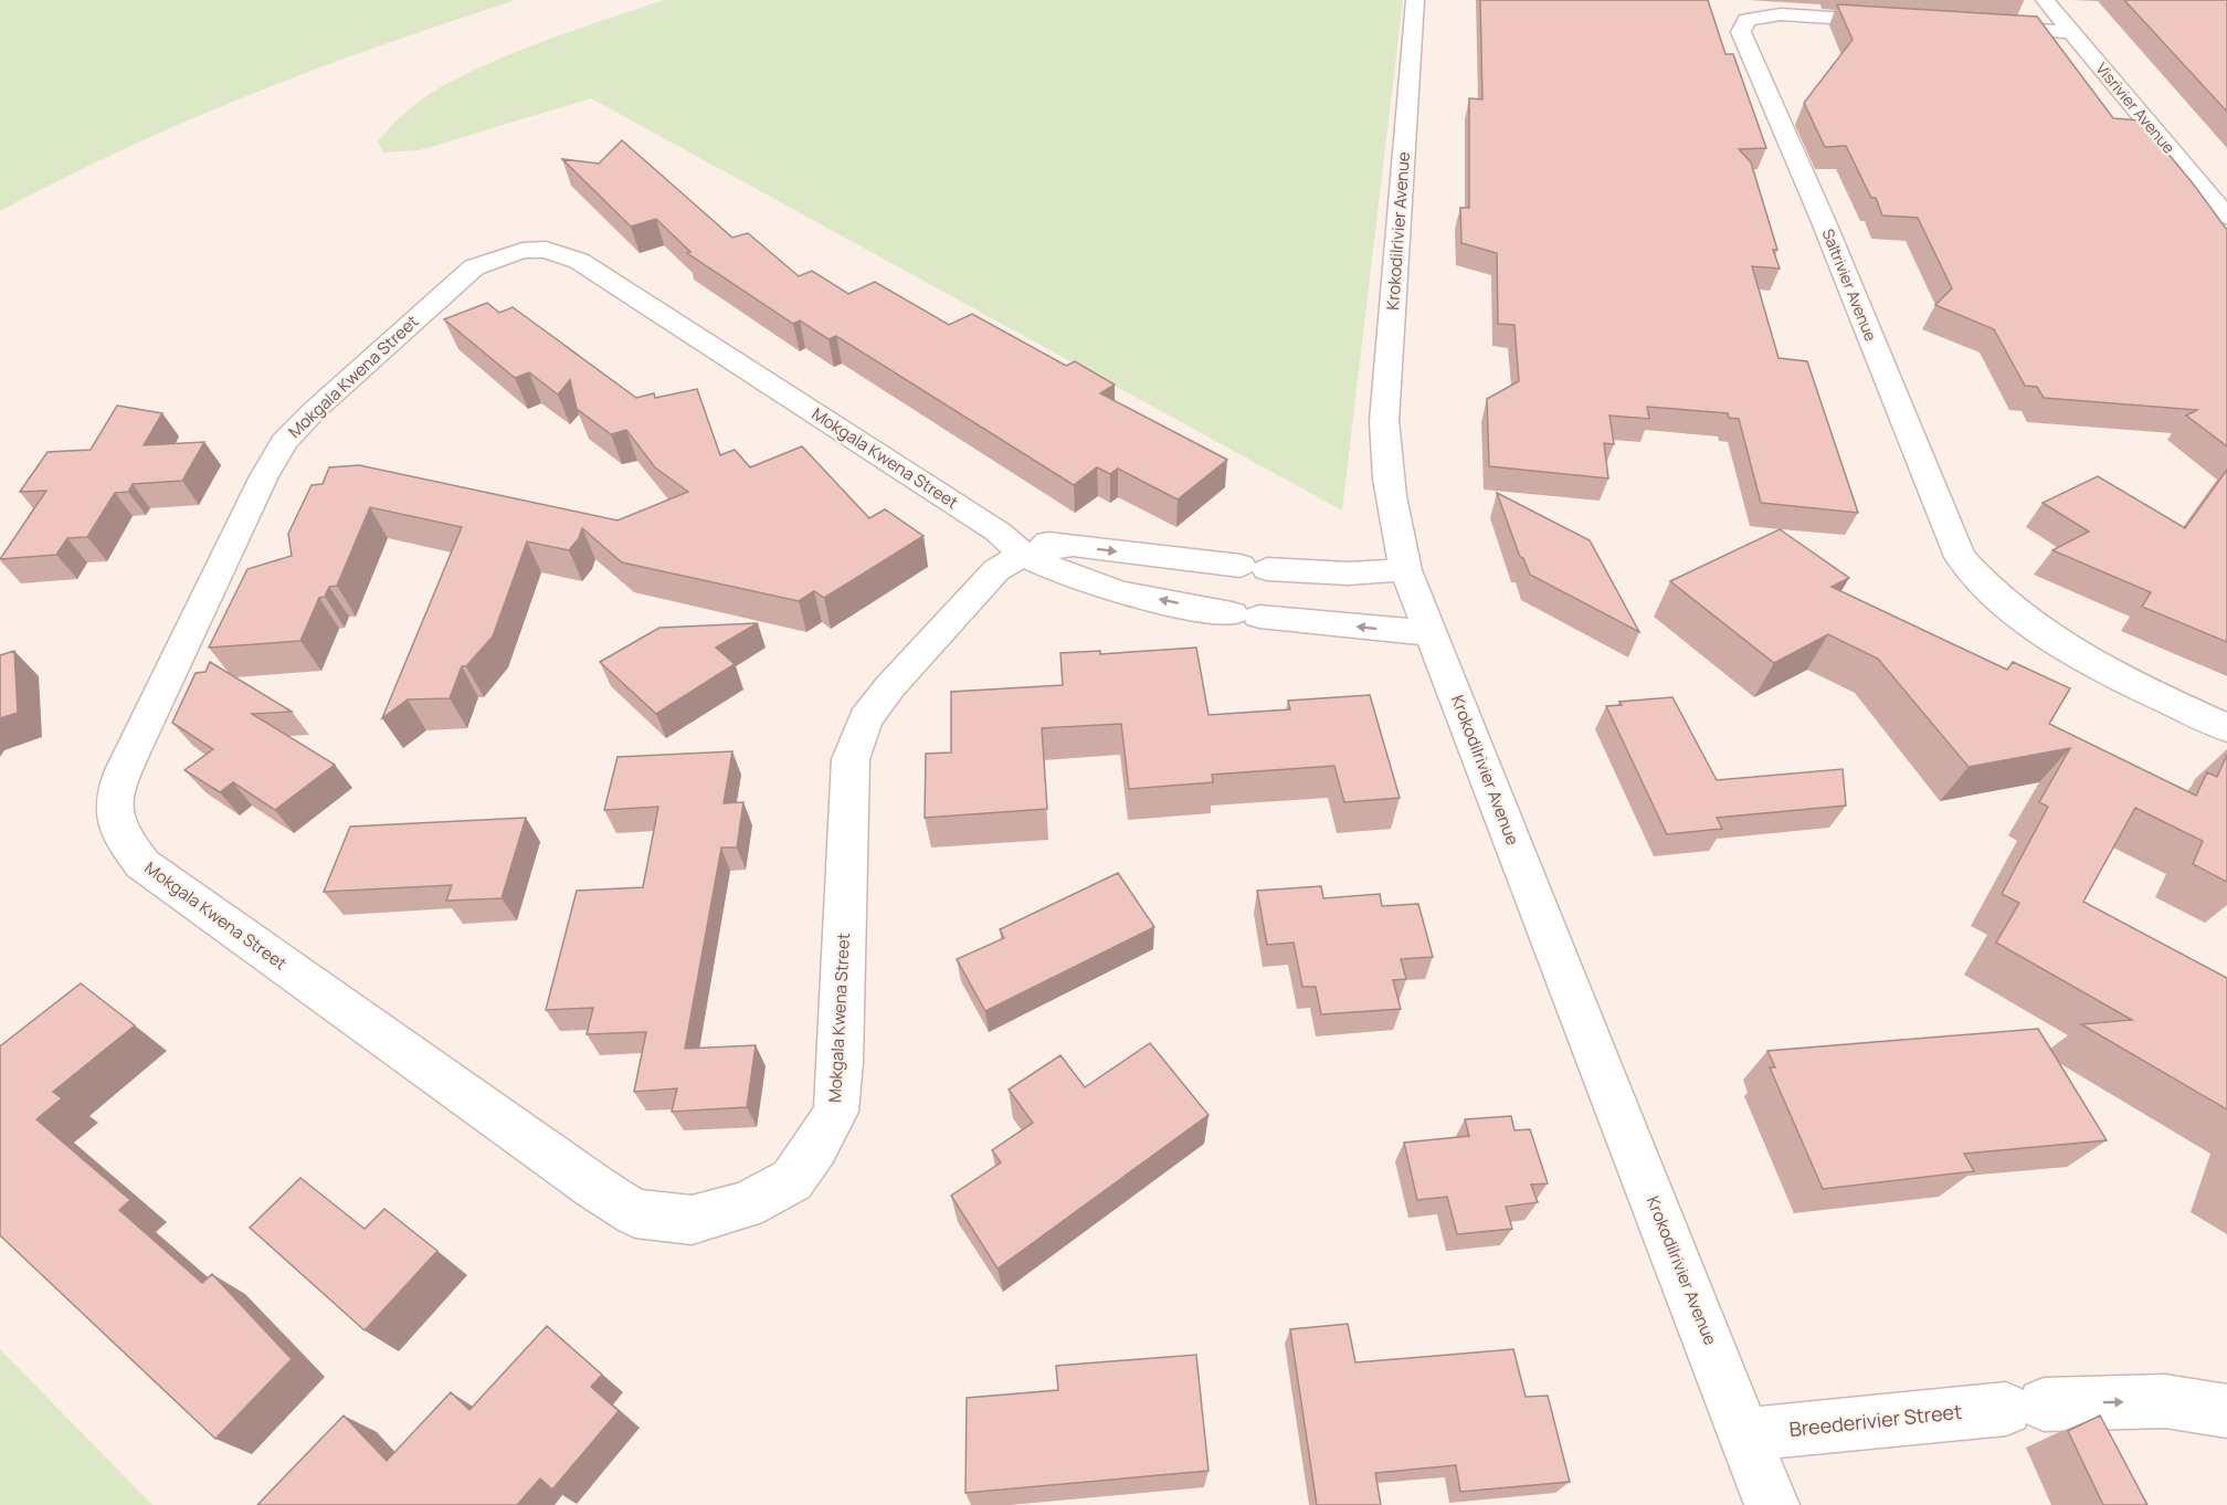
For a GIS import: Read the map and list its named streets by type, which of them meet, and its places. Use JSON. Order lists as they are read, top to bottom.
{
  "streets": {
    "street": [
      "Visrivier Avenue",
      "Krokodilrivier Avenue",
      "Saltrivier Avenue",
      "Mokgala Kwena Street",
      "Breederivier Street"
    ]
  },
  "crossings": [
    ["Krokodilrivier Avenue", "Mokgala Kwena Street"],
    ["Krokodilrivier Avenue", "Breederivier Street"]
  ],
  "one_way": ["Breederivier Street"]
}
